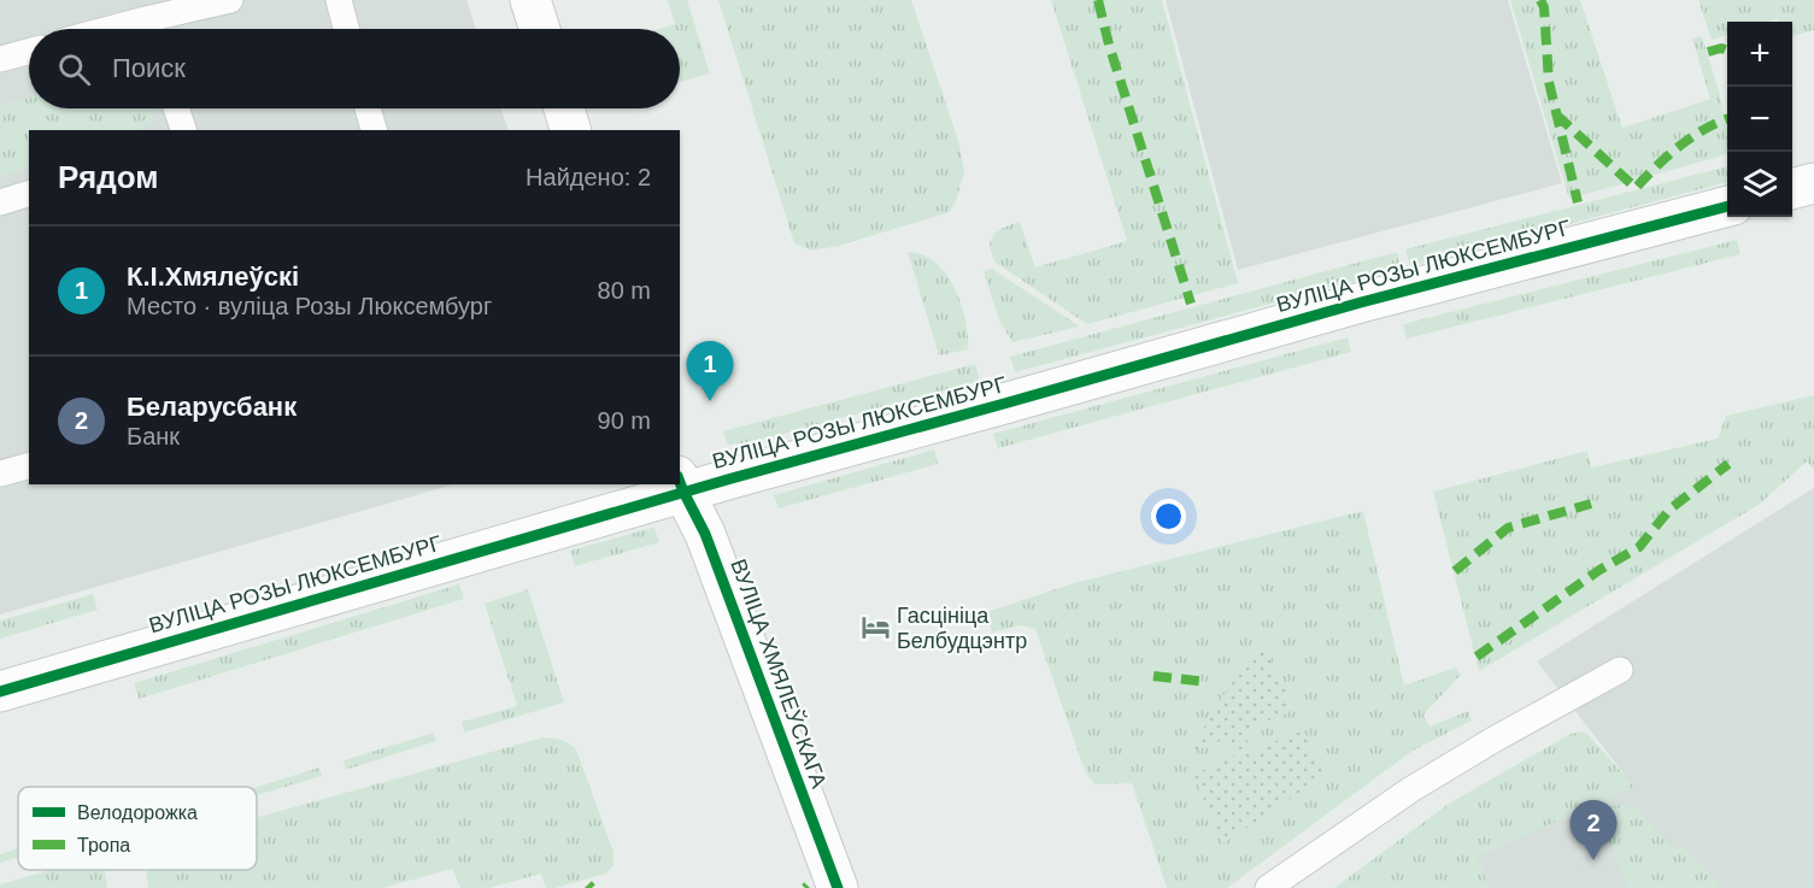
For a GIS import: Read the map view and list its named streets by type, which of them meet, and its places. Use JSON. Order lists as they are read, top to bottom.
{
  "streets": {
    "street": ["ВУЛІЦА РОЗЫ ЛЮКСЕМБУРГ", "ВУЛІЦА ХМЯЛЕЎСКАГА"]
  },
  "crossings": [
    ["ВУЛІЦА РОЗЫ ЛЮКСЕМБУРГ", "ВУЛІЦА ХМЯЛЕЎСКАГА"]
  ],
  "places": {
    "hotel": ["Гасцініца Белбудцэнтр"]
  },
  "legend": ["Велодорожка", "Тропа"],
  "page": {
    "map_buttons": ["+", "−"],
    "search": "Поиск",
    "heading": ["Рядом", "Найдено: 2"],
    "list": [
      {
        "mark": "1",
        "name": "К.І.Хмялеўскі",
        "note": "Место · вуліца Розы Люксембург",
        "value": "80 m"
      },
      {
        "mark": "2",
        "name": "Беларусбанк",
        "note": "Банк",
        "value": "90 m"
      }
    ],
    "pins": ["1", "2"]
  }
}
